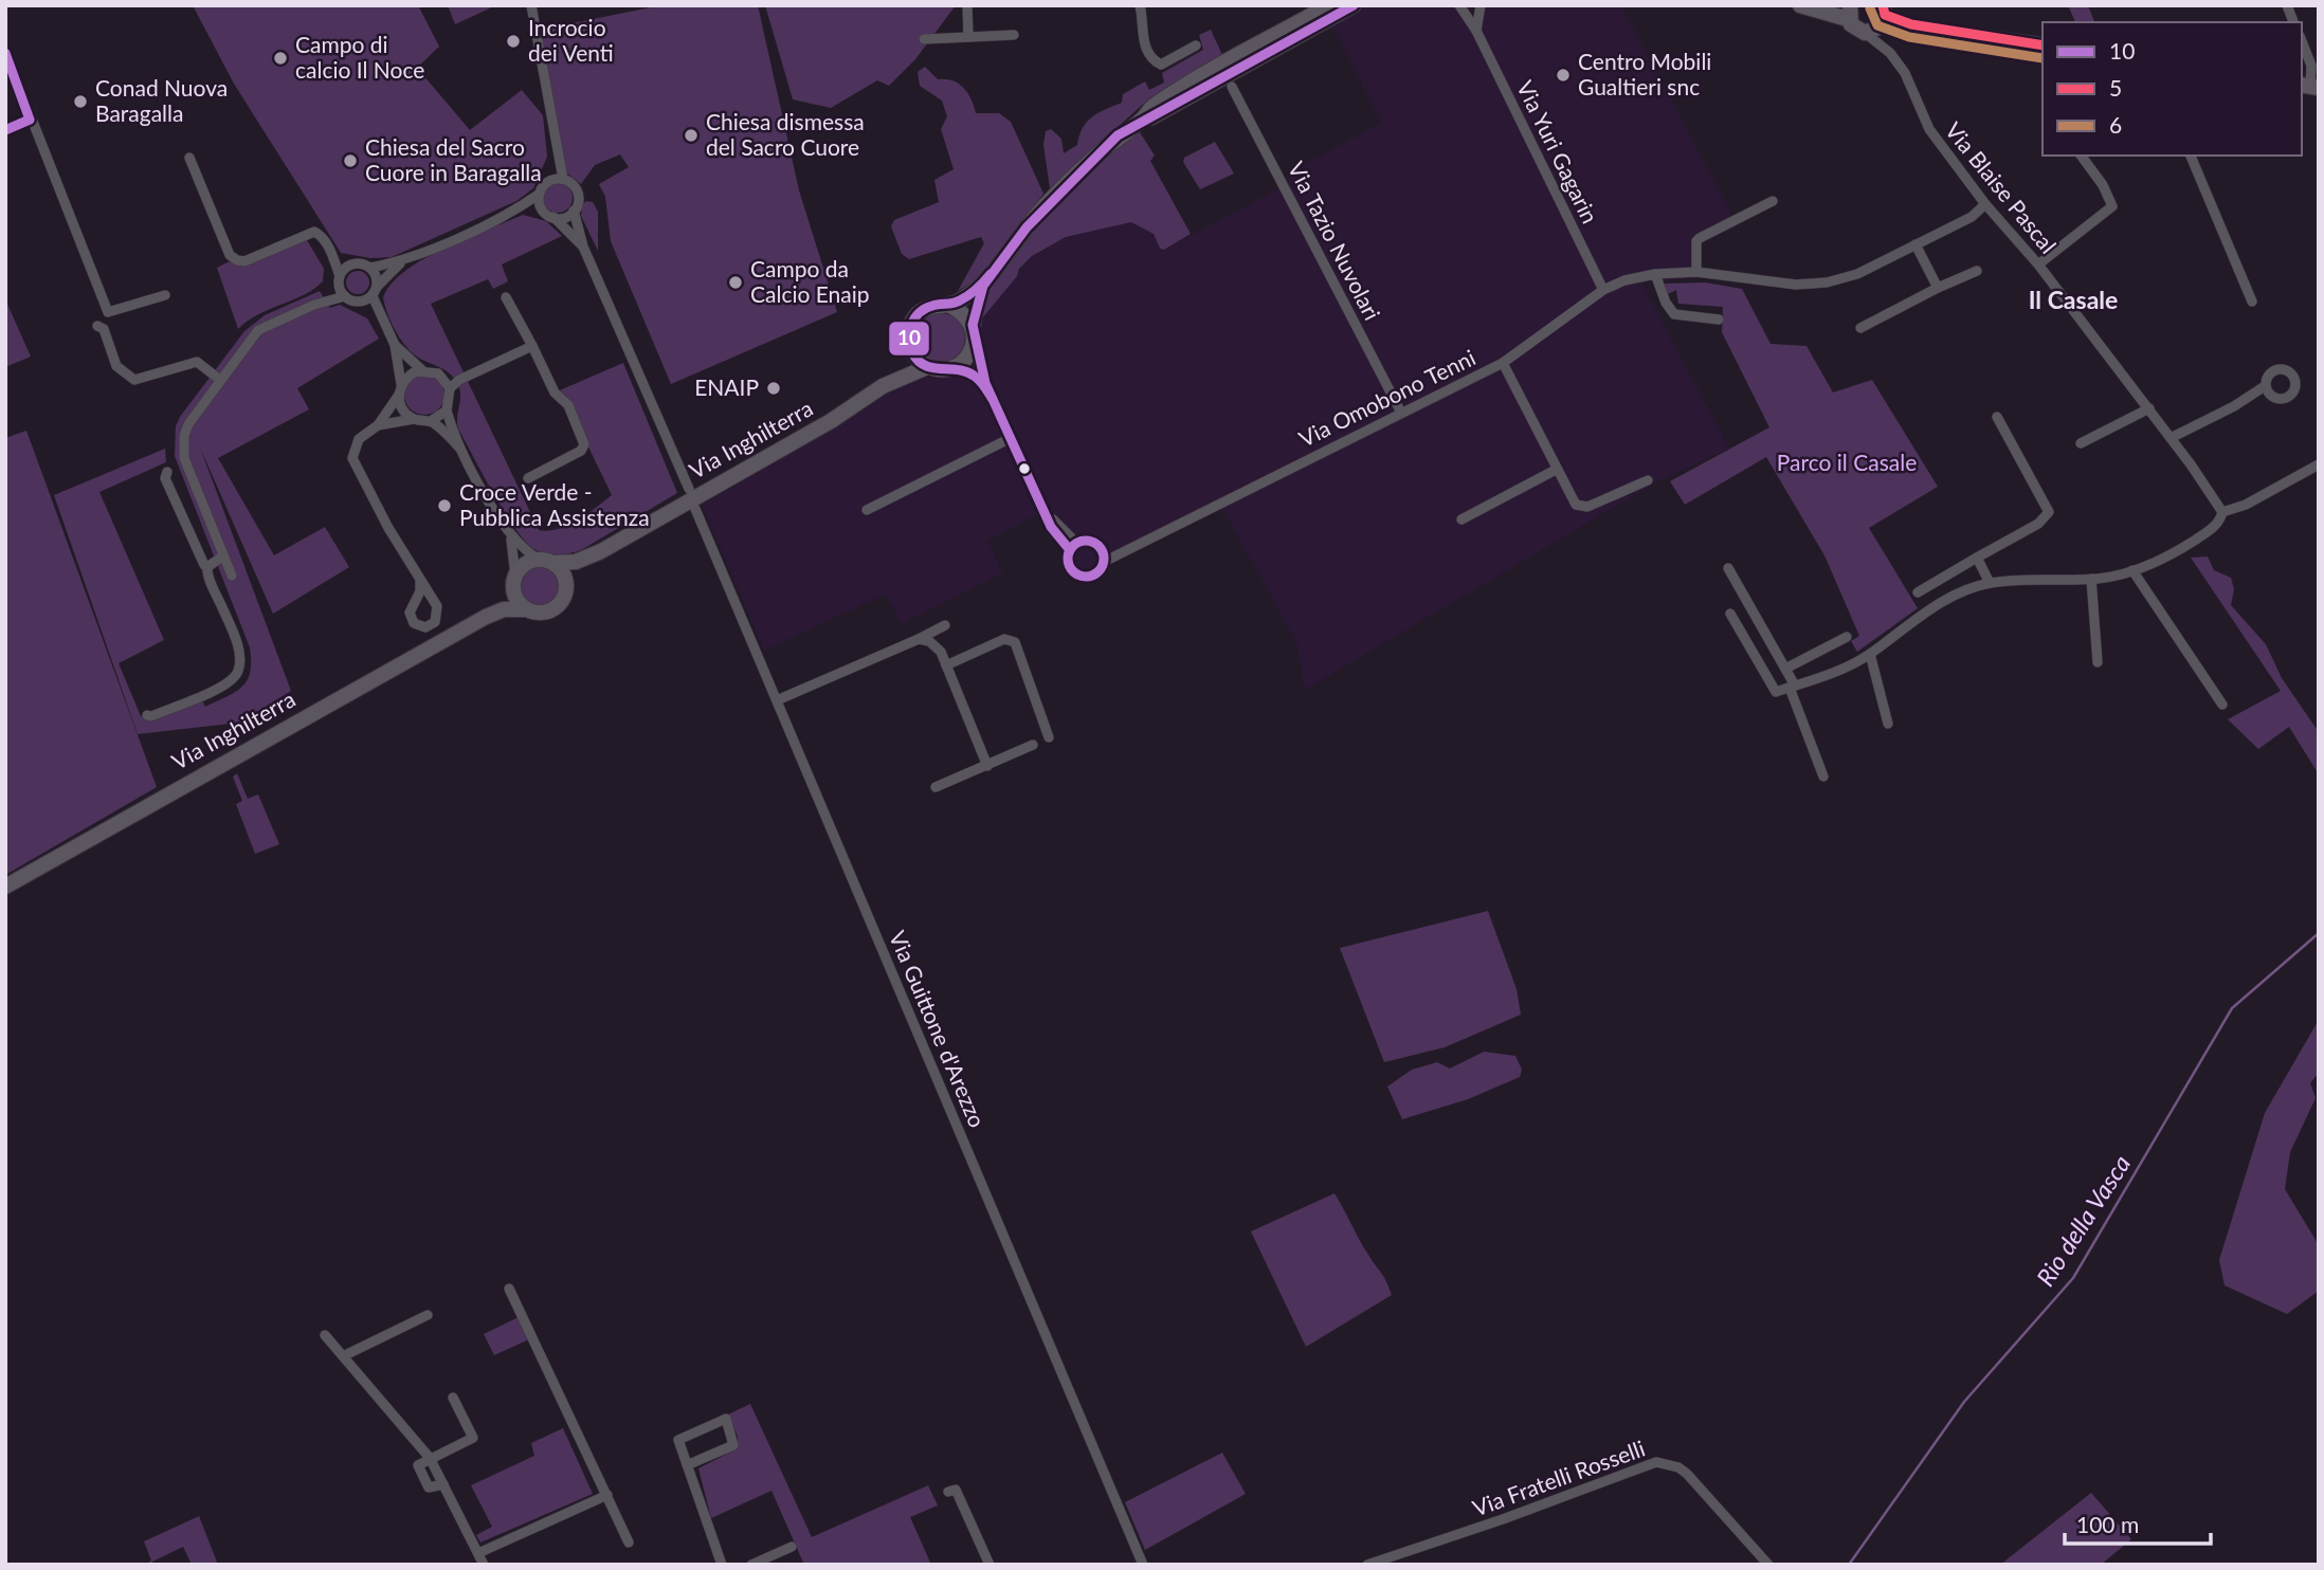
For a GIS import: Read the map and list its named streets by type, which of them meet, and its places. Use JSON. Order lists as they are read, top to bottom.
{
  "streets": {
    "main road": ["Via Inghilterra"],
    "street": [
      "Via Yuri Gagarin",
      "Via Blaise Pascal",
      "Via Tazio Nuvolari",
      "Via Omobono Tenni",
      "Via Guittone d'Arezzo",
      "Via Fratelli Rosselli"
    ]
  },
  "crossings": [
    ["Via Yuri Gagarin", "Via Omobono Tenni"],
    ["Via Blaise Pascal", "Via Omobono Tenni"],
    ["Via Tazio Nuvolari", "Via Omobono Tenni"],
    ["Via Omobono Tenni", "Via Inghilterra"]
  ],
  "districts": ["Il Casale"],
  "water": ["Rio della Vasca"],
  "parks": ["Parco il Casale"],
  "places": [
    "Incrocio dei Venti",
    "Campo di calcio Il Noce",
    "Centro Mobili Gualtieri snc",
    "Conad Nuova Baragalla",
    "Chiesa dismessa del Sacro Cuore",
    "Chiesa del Sacro Cuore in Baragalla",
    "Campo da Calcio Enaip",
    "ENAIP",
    "Croce Verde - Pubblica Assistenza"
  ],
  "lines": ["transit line 10", "transit line 5", "transit line 6"],
  "legend": ["10", "5", "6"],
  "scale_bar": "100 m"
}
